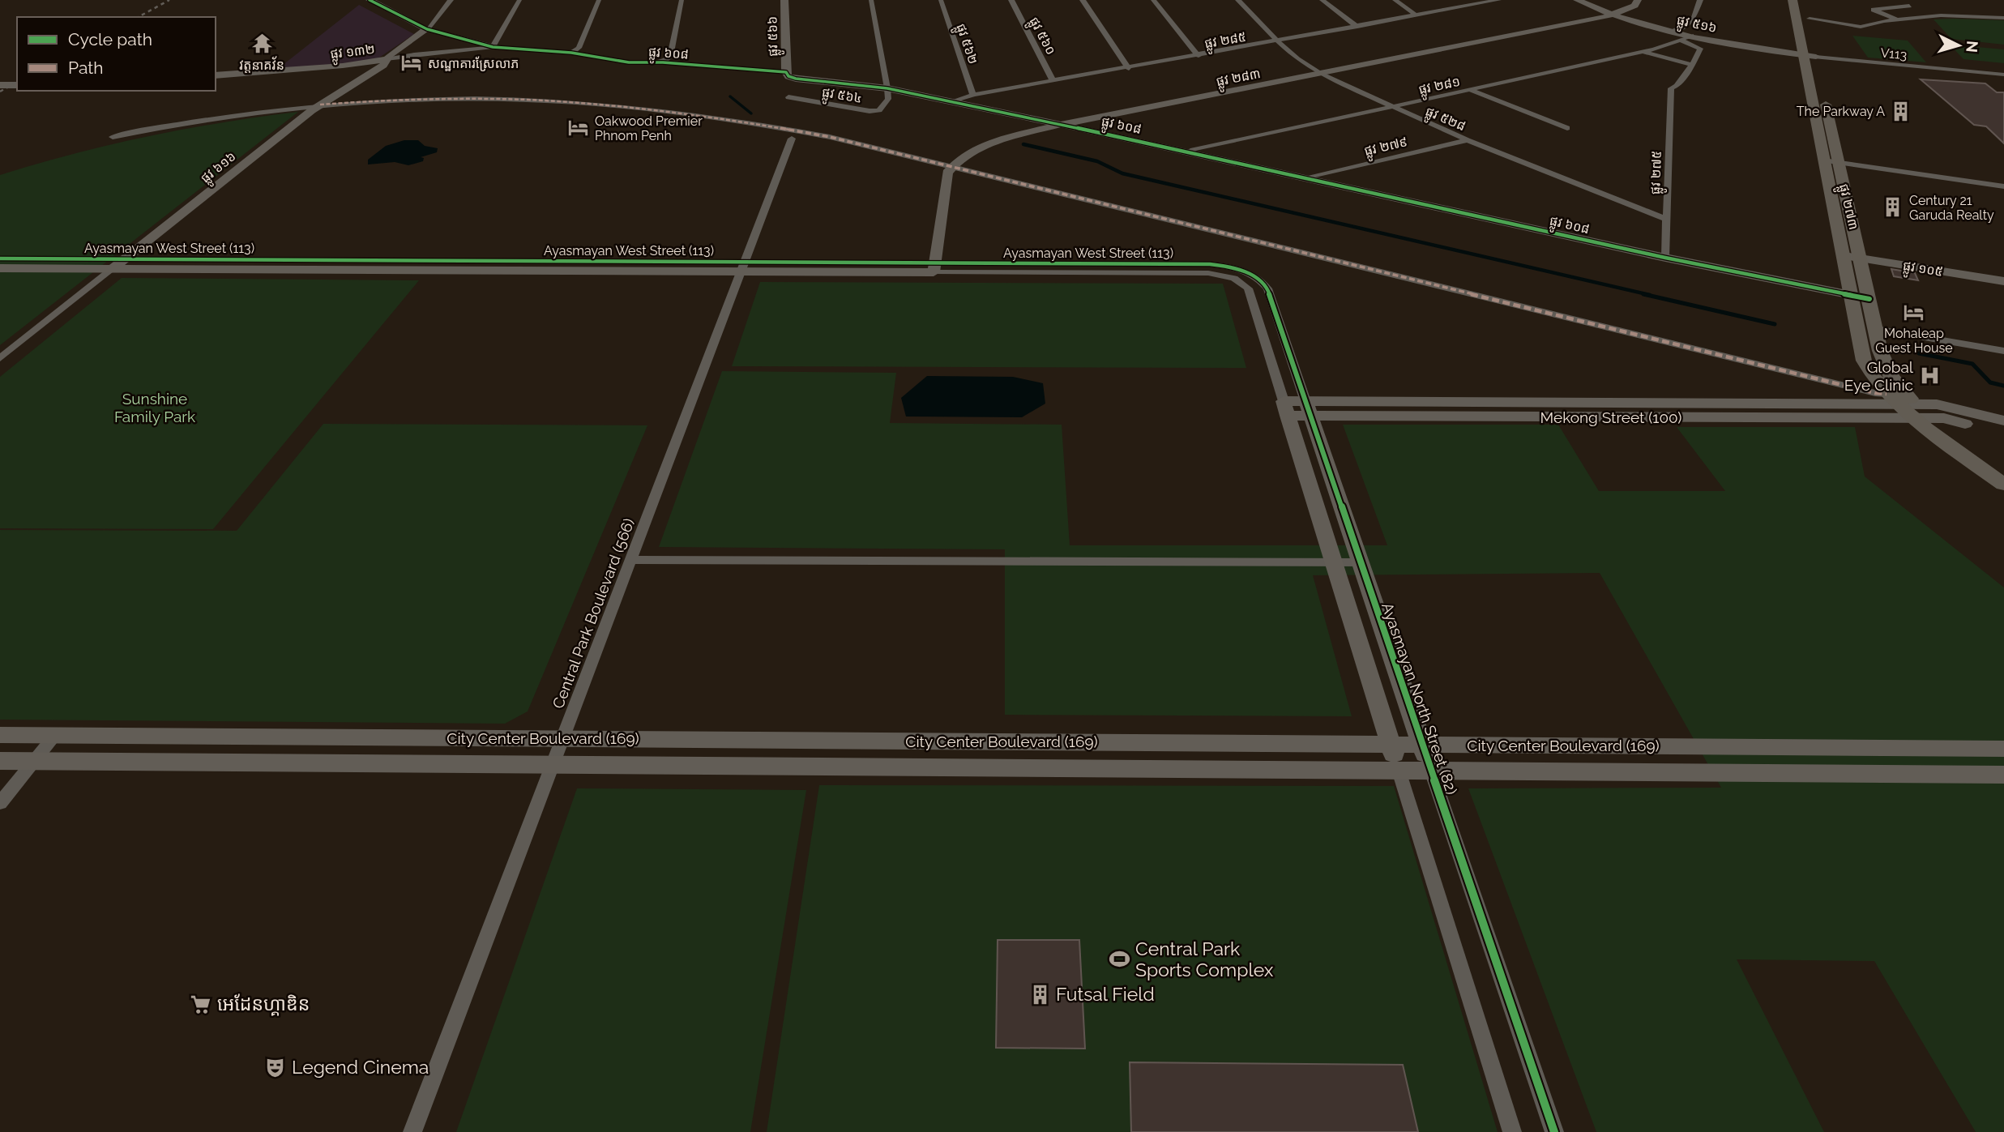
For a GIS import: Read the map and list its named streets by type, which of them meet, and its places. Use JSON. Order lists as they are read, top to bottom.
{
  "streets": {
    "main road": ["ផ្លូវ ២៧៣"],
    "street": [
      "ផ្លូវ ៥១៦",
      "ផ្លូវ ៥៦០",
      "ផ្លូវ ៥៦៦",
      "ផ្លូវ ២៨៥",
      "ផ្លូវ ៥៦២",
      "ផ្លូវ ១៣២",
      "ផ្លូវ ៦០៨",
      "V113",
      "ផ្លូវ ២៨៣",
      "ផ្លូវ ២៨១",
      "ផ្លូវ ៥៦៤",
      "ផ្លូវ ៥២៨",
      "ផ្លូវ ២៧៩",
      "ផ្លូវ ៦១៦",
      "ផ្លូវ ២៧៥",
      "Ayasmayan West Street (113)",
      "ផ្លូវ ១០៥",
      "Mekong Street (100)",
      "Central Park Boulevard (566)",
      "Ayasmayan North Street (82)",
      "City Center Boulevard (169)"
    ]
  },
  "crossings": [
    ["ផ្លូវ ៥១៦", "V113"],
    ["ផ្លូវ ៥១៦", "ផ្លូវ ២៨៣"],
    ["ផ្លូវ ៥១៦", "ផ្លូវ ២៨១"],
    ["ផ្លូវ ៥១៦", "ផ្លូវ ២៧៣"],
    ["ផ្លូវ ៥៦០", "ផ្លូវ ២៨៥"],
    ["ផ្លូវ ៥៦៦", "ផ្លូវ ៦០៨"],
    ["ផ្លូវ ២៨៥", "ផ្លូវ ៥៦២"],
    ["ផ្លូវ ២៨៥", "ផ្លូវ ៦០៨"],
    ["ផ្លូវ ២៨៥", "ផ្លូវ ៥២៨"],
    ["ផ្លូវ ១៣២", "ផ្លូវ ៦០៨"],
    ["ផ្លូវ ១៣២", "ផ្លូវ ៦១៦"],
    ["ផ្លូវ ៦០៨", "ផ្លូវ ២៨៣"],
    ["ផ្លូវ ៦០៨", "ផ្លូវ ២៨១"],
    ["ផ្លូវ ៦០៨", "ផ្លូវ ៥៦៤"],
    ["ផ្លូវ ៦០៨", "ផ្លូវ ២៧៩"],
    ["ផ្លូវ ៦០៨", "ផ្លូវ ៦១៦"],
    ["ផ្លូវ ៦០៨", "ផ្លូវ ២៧៥"],
    ["ផ្លូវ ៦០៨", "ផ្លូវ ២៧៣"],
    ["V113", "ផ្លូវ ២៧៣"],
    ["ផ្លូវ ២៨៣", "ផ្លូវ ៥២៨"],
    ["ផ្លូវ ២៨១", "ផ្លូវ ៥២៨"],
    ["ផ្លូវ ៥២៨", "ផ្លូវ ២៧៩"],
    ["ផ្លូវ ៥២៨", "ផ្លូវ ២៧៥"],
    ["ផ្លូវ ៦១៦", "Ayasmayan West Street (113)"],
    ["ផ្លូវ ២៧៣", "ផ្លូវ ១០៥"],
    ["ផ្លូវ ២៧៣", "Mekong Street (100)"],
    ["Ayasmayan West Street (113)", "Mekong Street (100)"],
    ["Ayasmayan West Street (113)", "Central Park Boulevard (566)"],
    ["Ayasmayan West Street (113)", "Ayasmayan North Street (82)"],
    ["Mekong Street (100)", "Ayasmayan North Street (82)"],
    ["Central Park Boulevard (566)", "City Center Boulevard (169)"],
    ["Ayasmayan North Street (82)", "City Center Boulevard (169)"]
  ],
  "parks": ["Sunshine Family Park"],
  "places": {
    "temple": ["វត្តនាគវ័ន"],
    "hotel": ["សណ្ឋាគារស្រែលាភ", "Oakwood Premier Phnom Penh", "Mohaleap Guest House"],
    "building": ["The Parkway A", "Century 21 Garuda Realty", "Futsal Field"],
    "hospital": ["Global Eye Clinic"],
    "sports": ["Central Park Sports Complex"],
    "supermarket": ["អេដែនហ្គាឌិន"],
    "theatre": ["Legend Cinema"]
  },
  "legend": ["Cycle path", "Path"],
  "north": "right"
}
